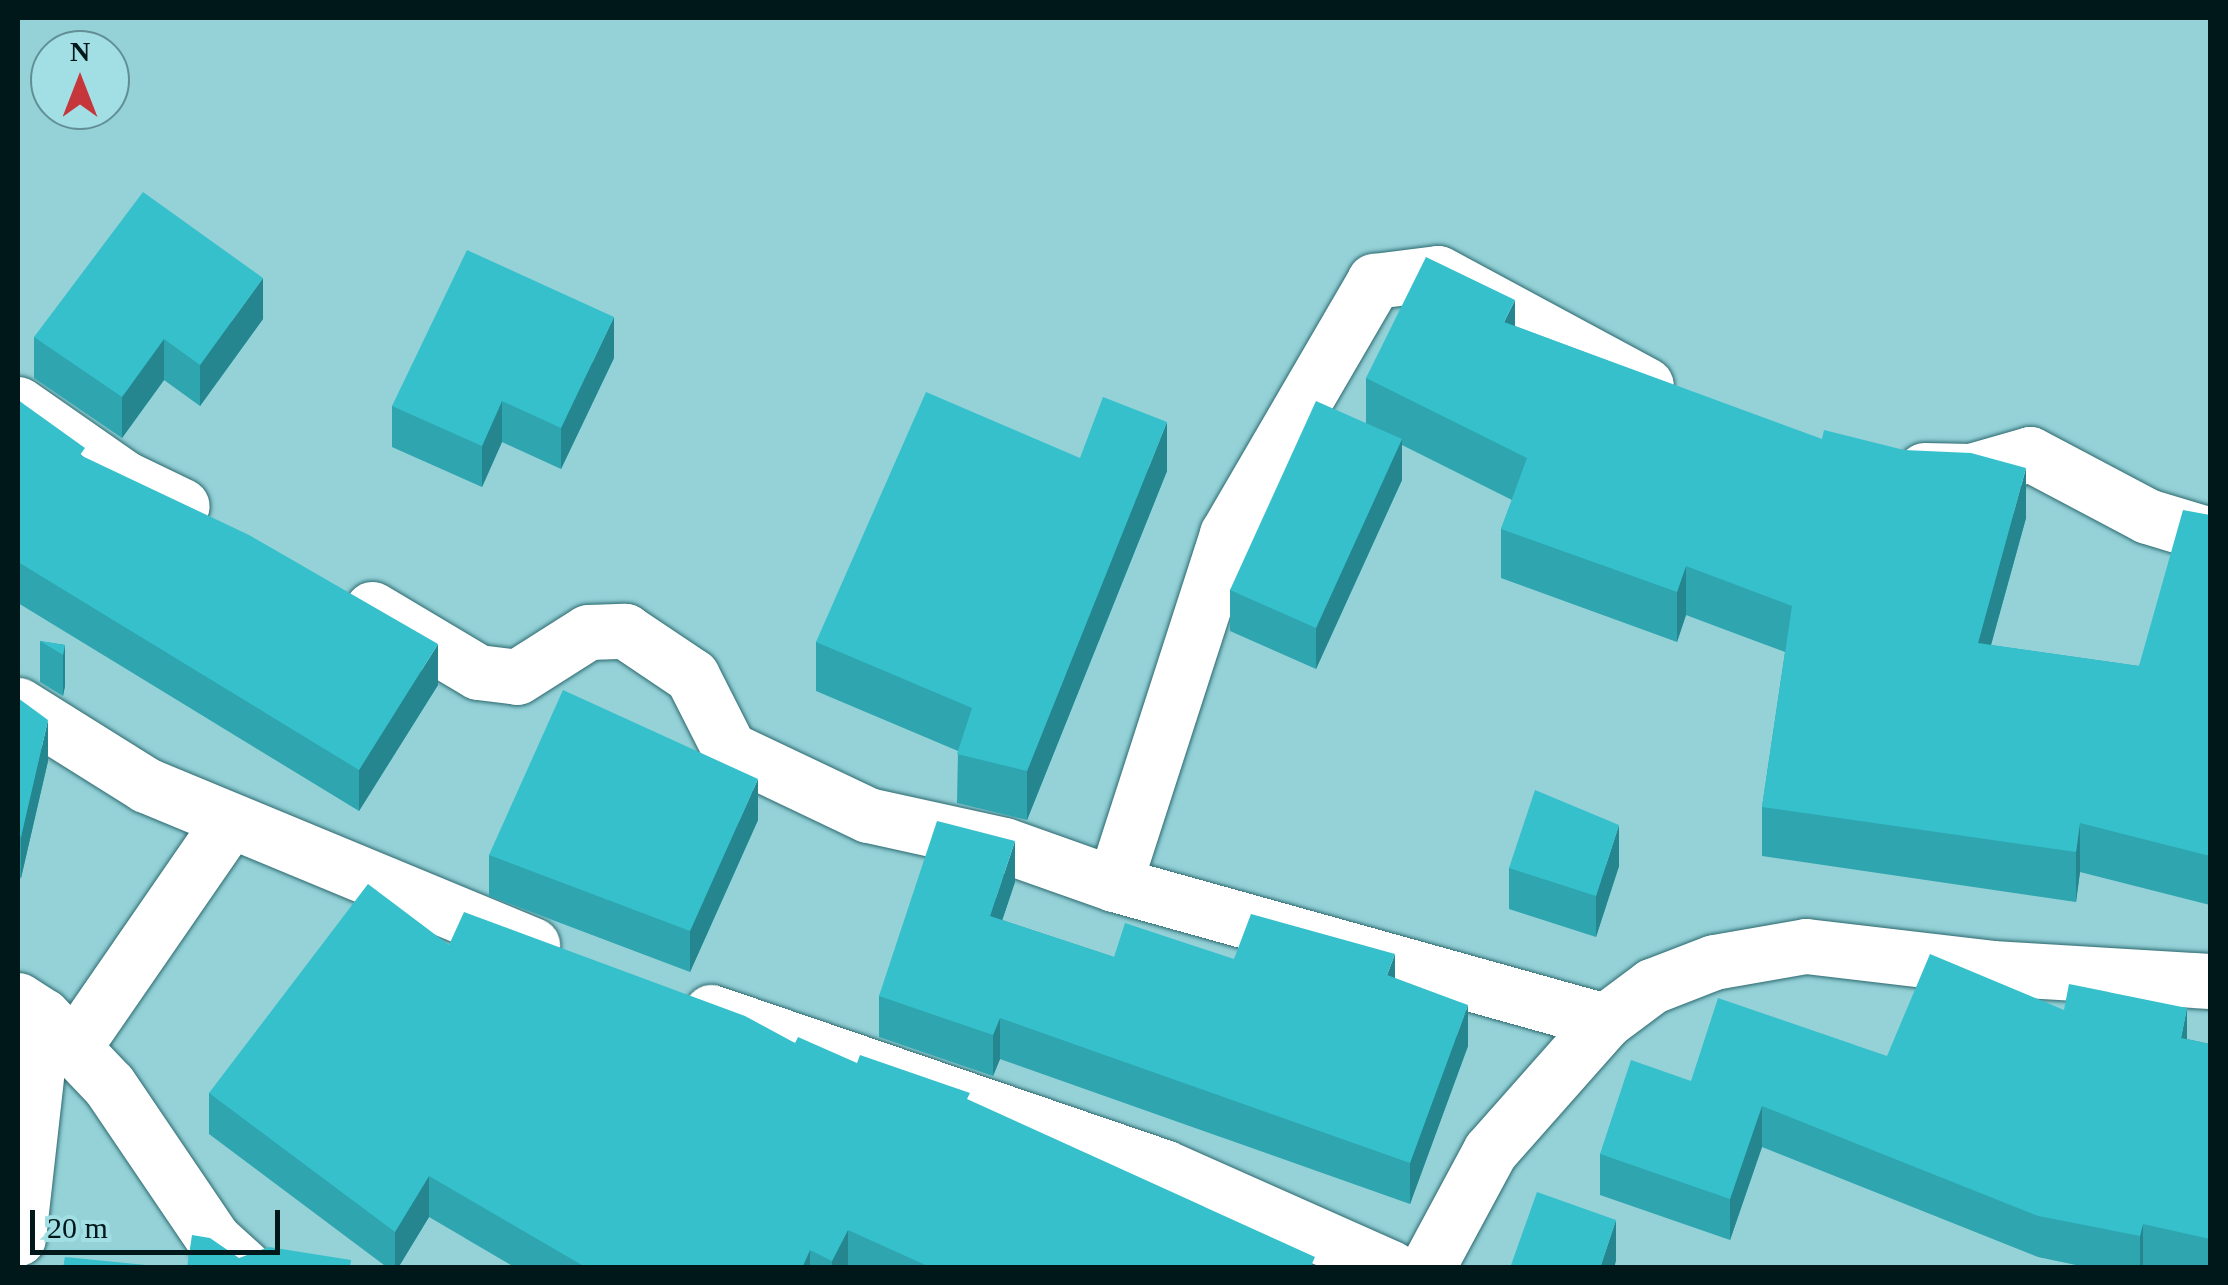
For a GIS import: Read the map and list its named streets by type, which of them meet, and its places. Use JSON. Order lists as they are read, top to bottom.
{
  "scale_bar": "20 m",
  "north": "top"
}
